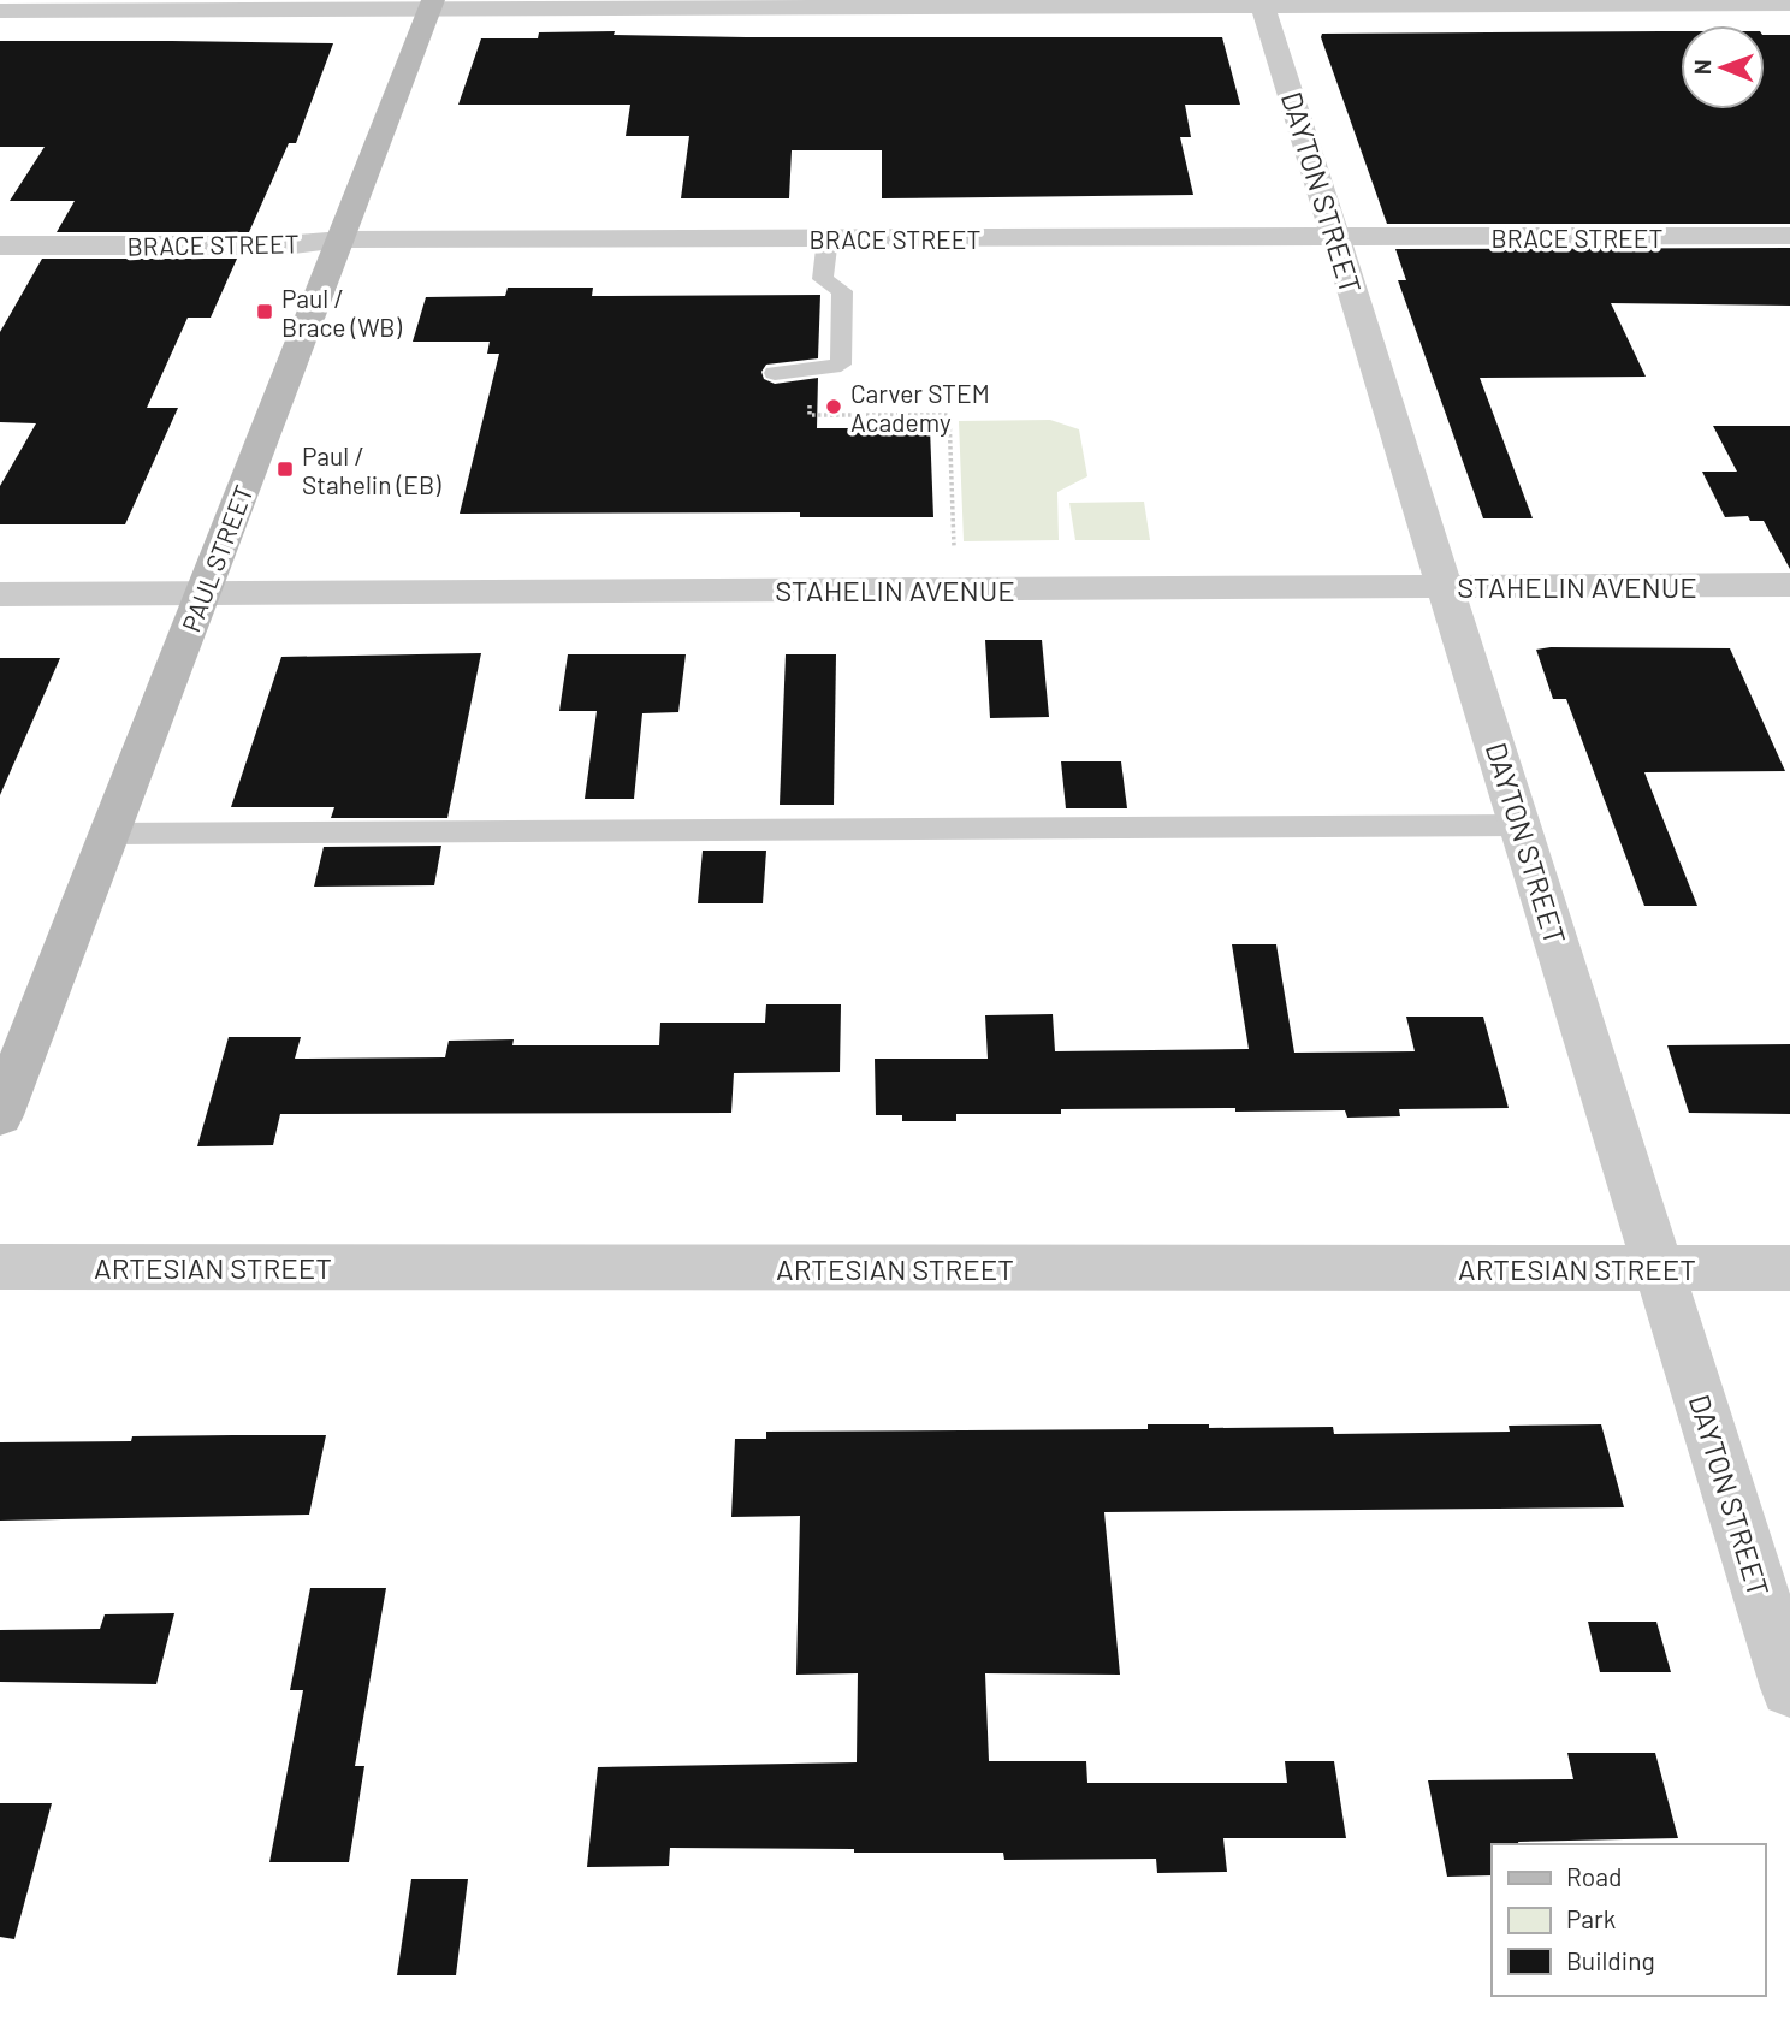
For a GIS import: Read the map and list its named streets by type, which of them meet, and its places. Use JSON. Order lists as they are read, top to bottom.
{
  "streets": {
    "street": [
      "DAYTON STREET",
      "BRACE STREET",
      "PAUL STREET",
      "STAHELIN AVENUE",
      "ARTESIAN STREET"
    ]
  },
  "crossings": [
    ["DAYTON STREET", "BRACE STREET"],
    ["DAYTON STREET", "STAHELIN AVENUE"],
    ["DAYTON STREET", "ARTESIAN STREET"],
    ["BRACE STREET", "PAUL STREET"],
    ["PAUL STREET", "STAHELIN AVENUE"]
  ],
  "places": {
    "transit": ["Paul / Brace (WB)", "Paul / Stahelin (EB)"],
    "other": ["Carver STEM Academy"]
  },
  "legend": ["Road", "Park", "Building"],
  "north": "left"
}
